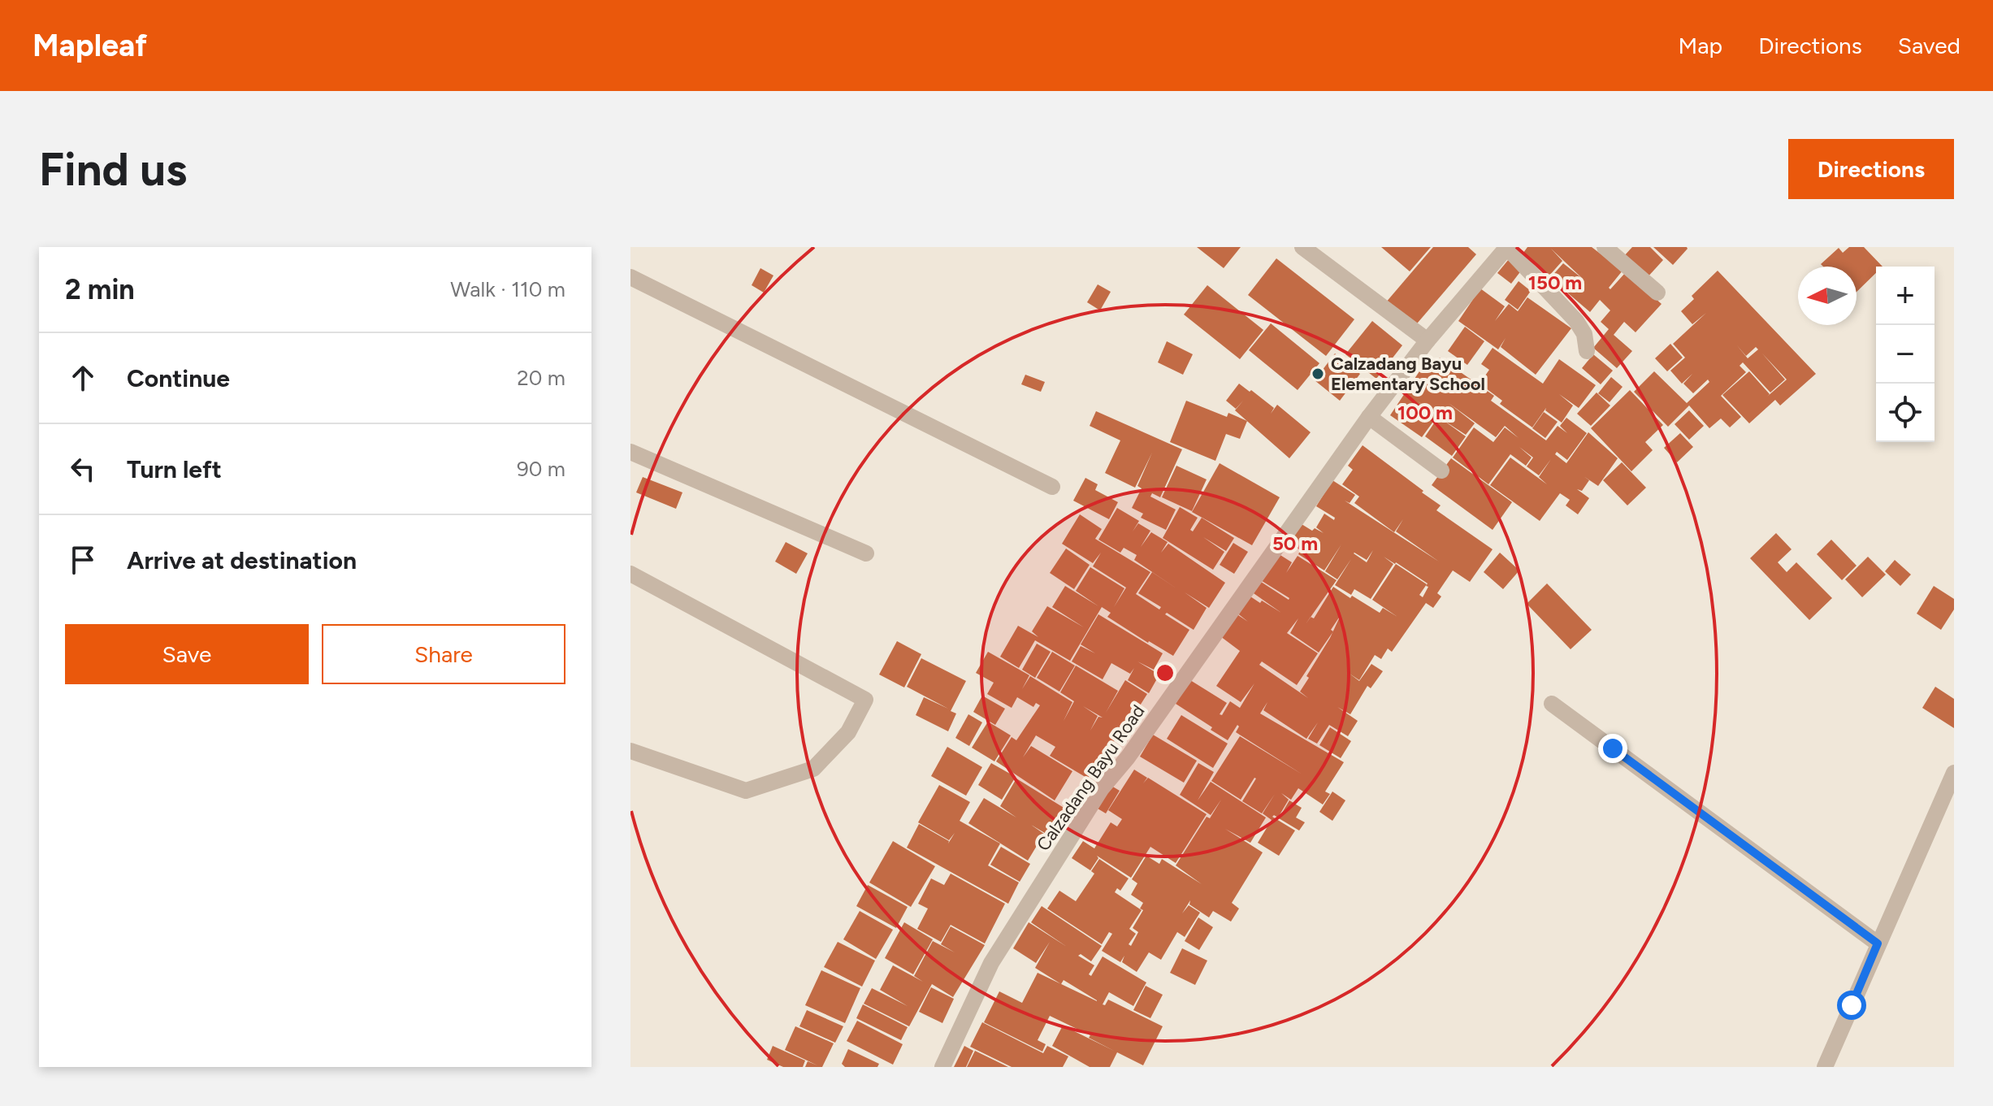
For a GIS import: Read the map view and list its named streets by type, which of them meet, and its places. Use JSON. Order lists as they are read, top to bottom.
{
  "streets": {
    "street": ["Calzadang Bayu Road"]
  },
  "places": ["Calzadang Bayu Elementary School"],
  "north": "left",
  "page": {
    "header": "Mapleaf",
    "nav": ["Map", "Directions", "Saved"],
    "buttons": [
      "Directions",
      ["Save", "Share"]
    ],
    "title": "Find us",
    "heading": ["2 min", "Walk · 110 m"],
    "map_buttons": ["+", "−"],
    "list": [
      ["Continue", "20 m"],
      ["Turn left", "90 m"],
      "Arrive at destination"
    ]
  },
  "rings": ["150 m", "100 m", "50 m"]
}
